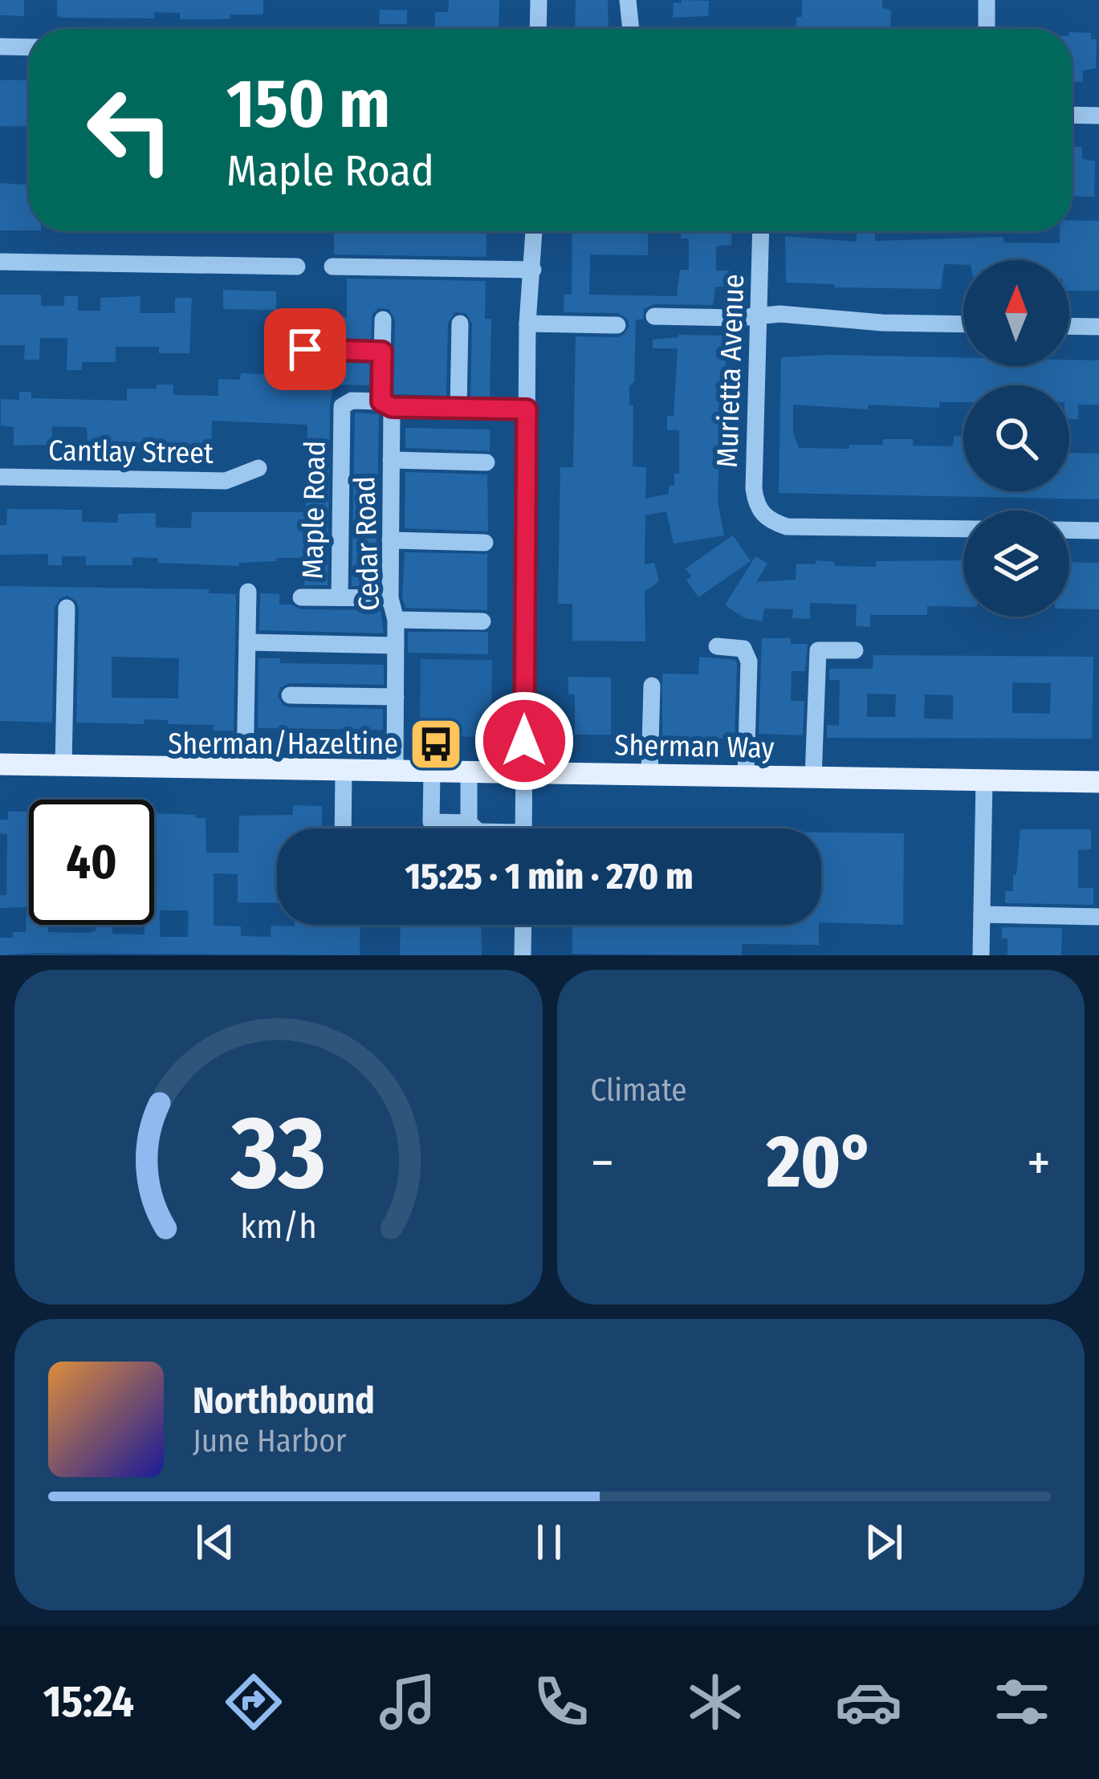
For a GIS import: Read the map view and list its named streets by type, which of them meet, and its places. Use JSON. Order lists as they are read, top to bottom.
{
  "streets": {
    "main road": ["Sherman Way"],
    "street": [
      "Murietta Avenue",
      "Cantlay Street",
      "Maple Road",
      "Cedar Road"
    ]
  },
  "crossings": [
    ["Maple Road", "Cedar Road"],
    ["Cedar Road", "Sherman Way"]
  ],
  "places": {
    "bus stop": ["Sherman/Hazeltine"]
  },
  "north": "top",
  "page": {
    "turn": ["150 m", "Maple Road"],
    "limit": "40",
    "trip": "15:25 · 1 min · 270 m",
    "tile": "Climate",
    "heat": ["−", "20°", "+"],
    "song": ["Northbound", "June Harbor"],
    "tabs": "15:24",
    "gauge": ["33", "km/h"]
  }
}
